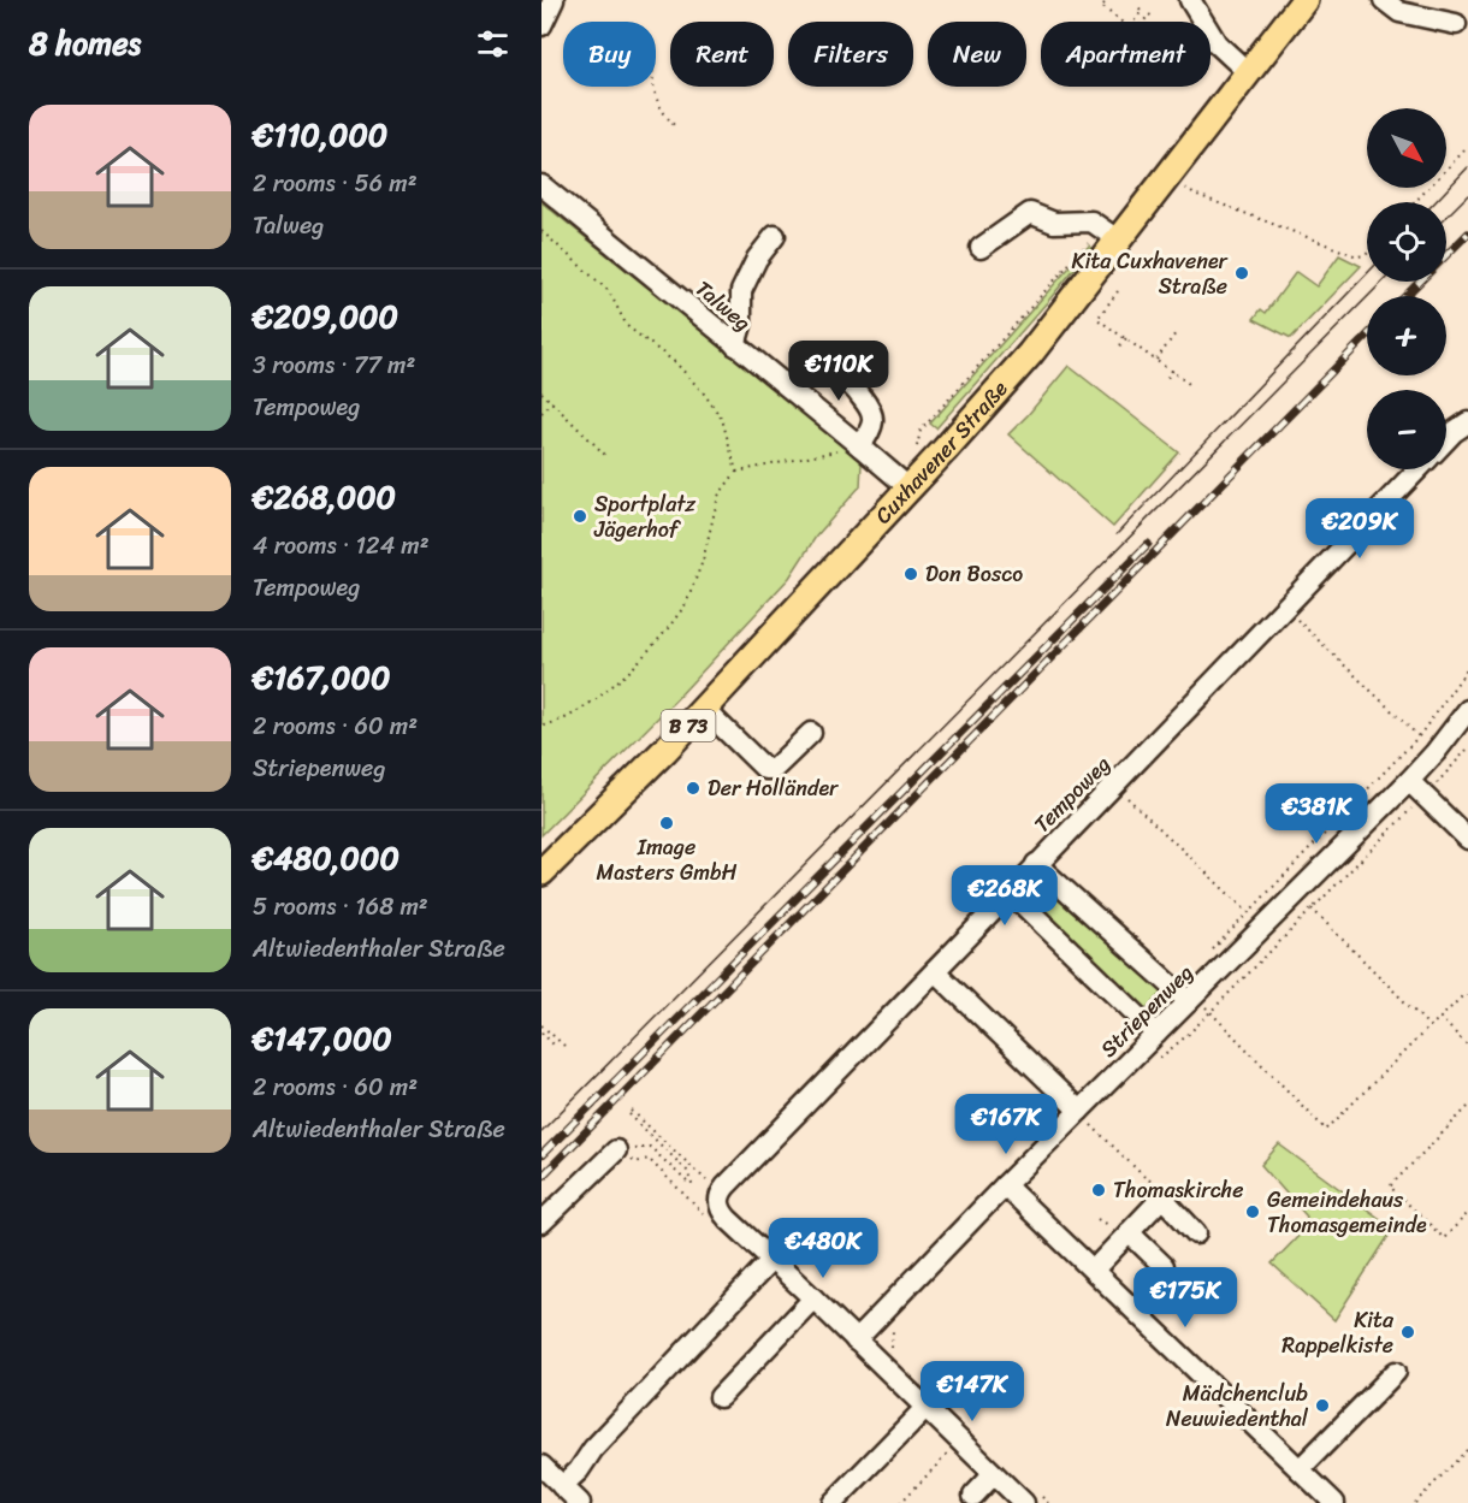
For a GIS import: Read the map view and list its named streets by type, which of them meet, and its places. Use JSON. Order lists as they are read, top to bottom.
{
  "streets": {
    "main road": ["Cuxhavener Straße", "B 73"],
    "street": ["Talweg", "Tempoweg", "Striepenweg"]
  },
  "crossings": [
    ["Talweg", "Cuxhavener Straße"]
  ],
  "places": [
    "Kita Cuxhavener Straße",
    "Sportplatz Jägerhof",
    "Don Bosco",
    "Der Holländer",
    "Image Masters GmbH",
    "Thomaskirche",
    "Gemeindehaus Thomasgemeinde",
    "Kita Rappelkiste",
    "Mädchenclub Neuwiedenthal"
  ],
  "north": "bottom right",
  "page": {
    "heading": "8 homes",
    "chip": [
      "Buy",
      "Rent",
      "Filters",
      "New",
      "Apartment"
    ],
    "list": [
      {
        "name": "€110,000",
        "note": "2 rooms · 56 m² · Talweg"
      },
      {
        "name": "€209,000",
        "note": "3 rooms · 77 m² · Tempoweg"
      },
      {
        "name": "€268,000",
        "note": "4 rooms · 124 m² · Tempoweg"
      },
      {
        "name": "€167,000",
        "note": "2 rooms · 60 m² · Striepenweg"
      },
      {
        "name": "€480,000",
        "note": "5 rooms · 168 m² · Altwiedenthaler Straße"
      },
      {
        "name": "€147,000",
        "note": "2 rooms · 60 m² · Altwiedenthaler Straße"
      }
    ],
    "map_buttons": ["+", "−"],
    "price": [
      "€110K",
      "€209K",
      "€381K",
      "€268K",
      "€167K",
      "€480K",
      "€175K",
      "€147K"
    ]
  }
}
